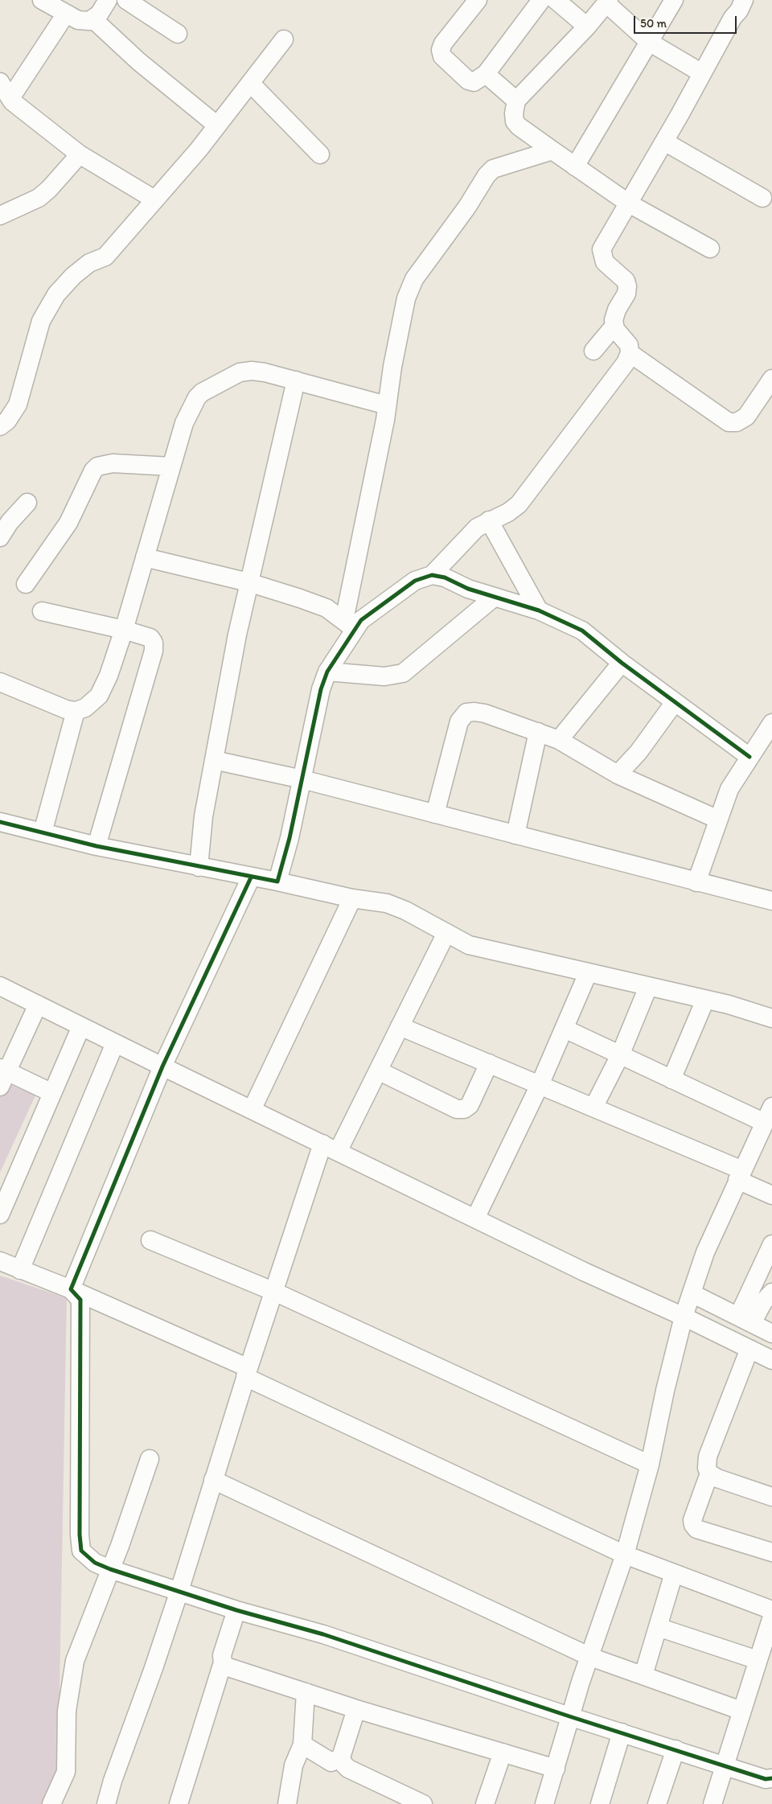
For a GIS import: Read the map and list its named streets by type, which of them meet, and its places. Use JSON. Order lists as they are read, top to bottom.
{
  "scale_bar": "50 m"
}
